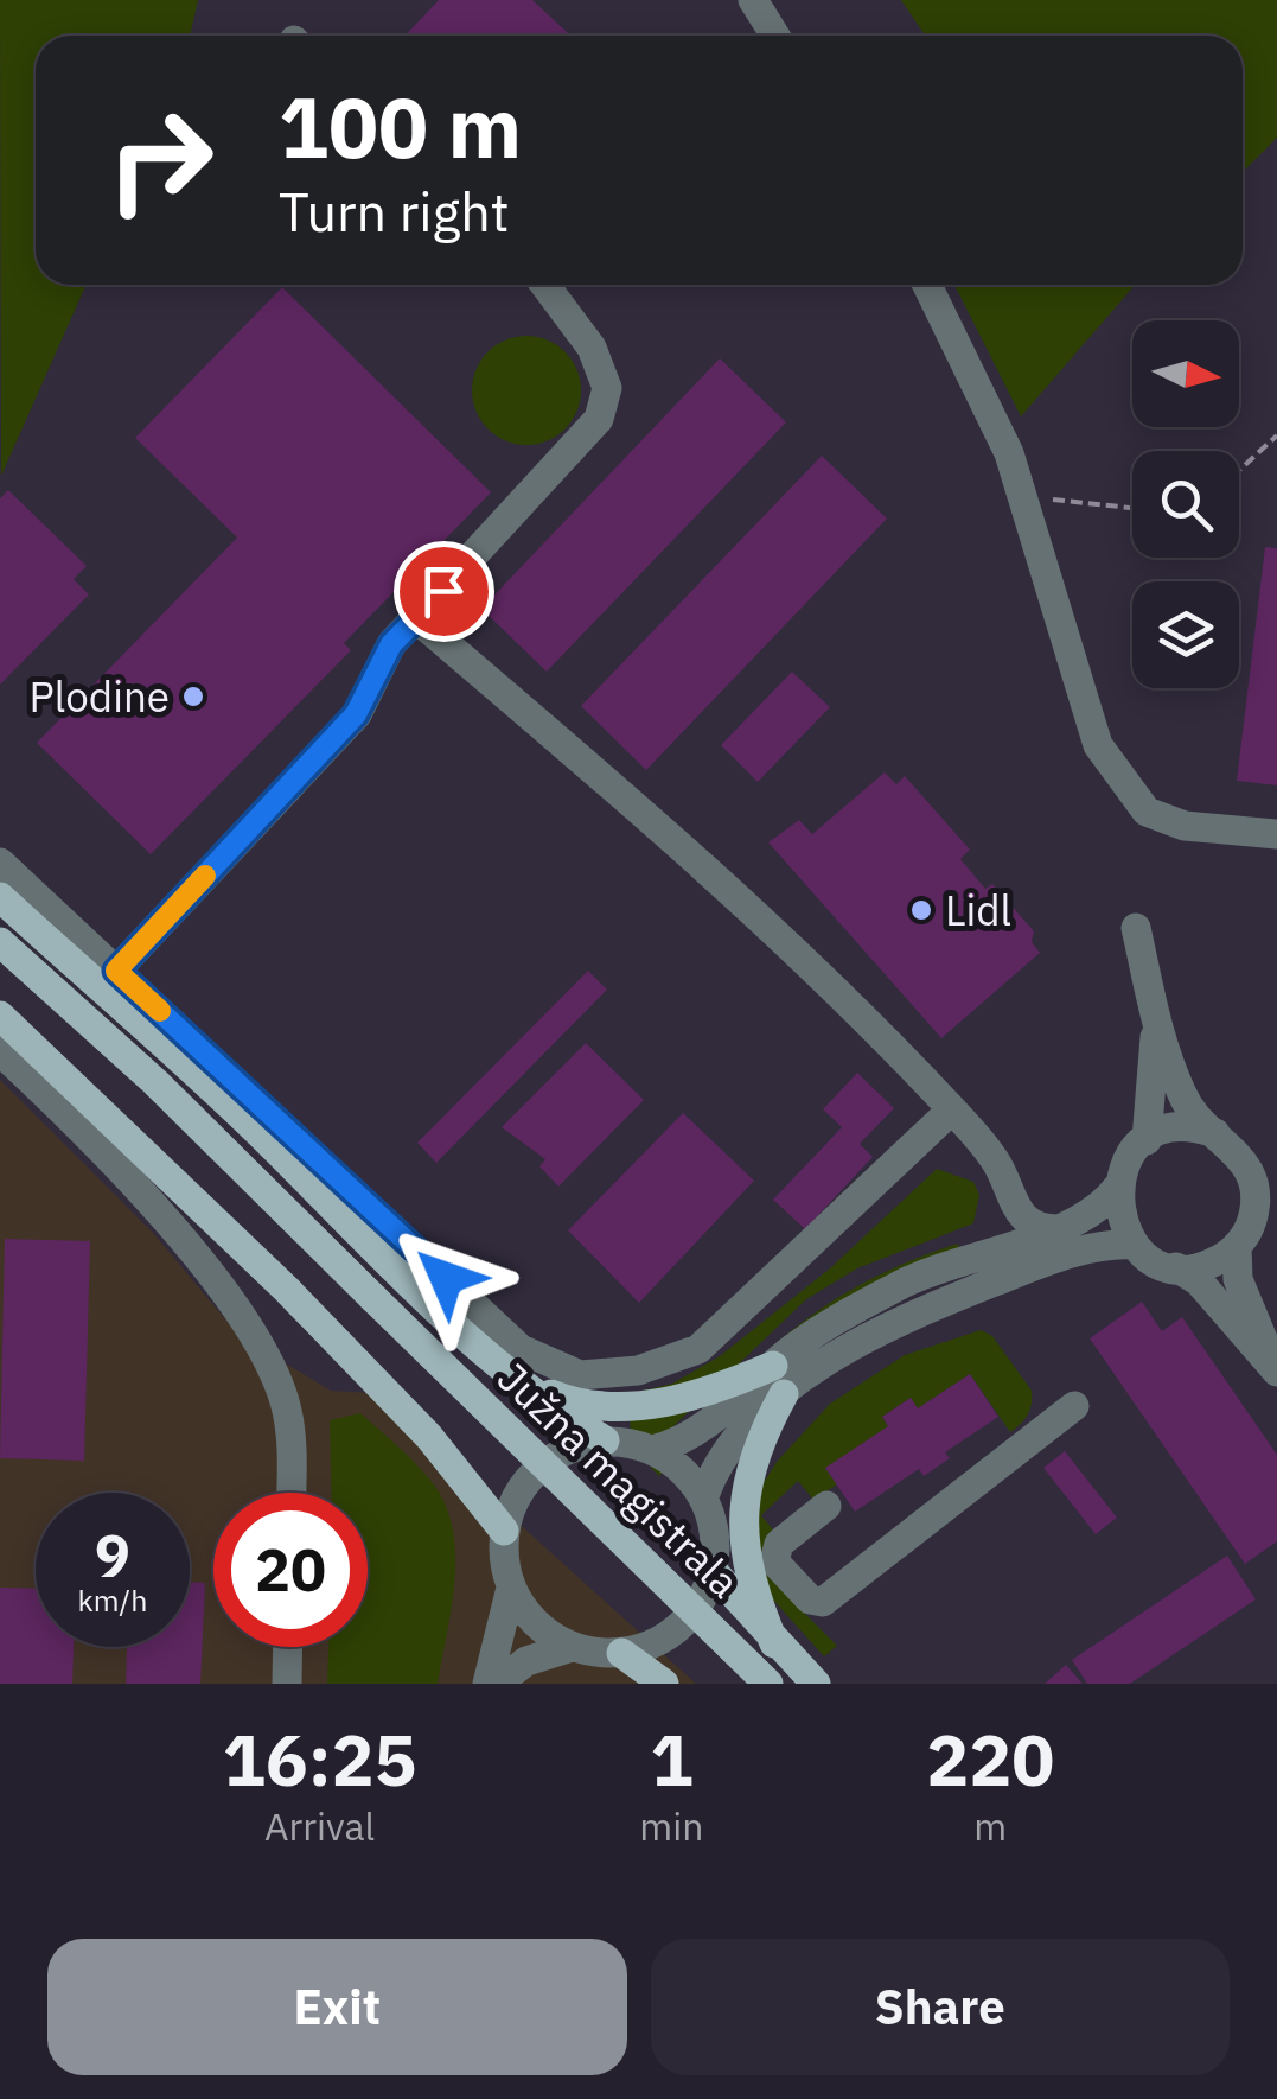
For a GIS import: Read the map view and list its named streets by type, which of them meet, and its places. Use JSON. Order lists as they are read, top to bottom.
{
  "streets": {
    "main road": ["Južna magistrala"]
  },
  "places": ["Plodine", "Lidl"],
  "north": "right",
  "page": {
    "turn": ["100 m", "Turn right"],
    "speed": "9 km/h",
    "limit": "20",
    "eta": [
      "16:25",
      "Arrival",
      "1",
      "min",
      "220",
      "m"
    ],
    "buttons": ["Exit", "Share"]
  }
}
